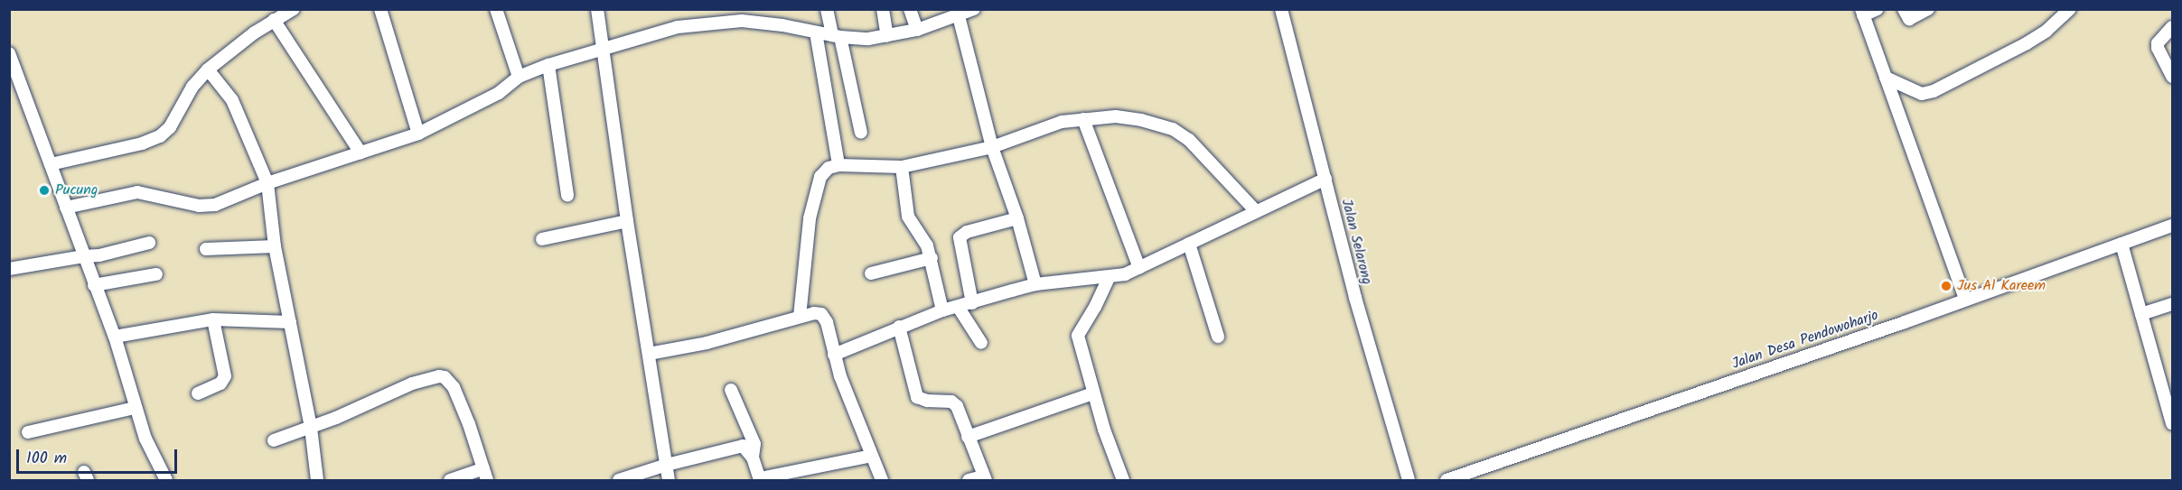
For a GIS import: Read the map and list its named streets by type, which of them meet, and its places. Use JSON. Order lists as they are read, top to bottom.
{
  "streets": {
    "street": ["Jalan Selarong", "Jalan Desa Pendowoharjo"]
  },
  "places": ["Pucung", "Jus Al Kareem"],
  "scale_bar": "100 m"
}
